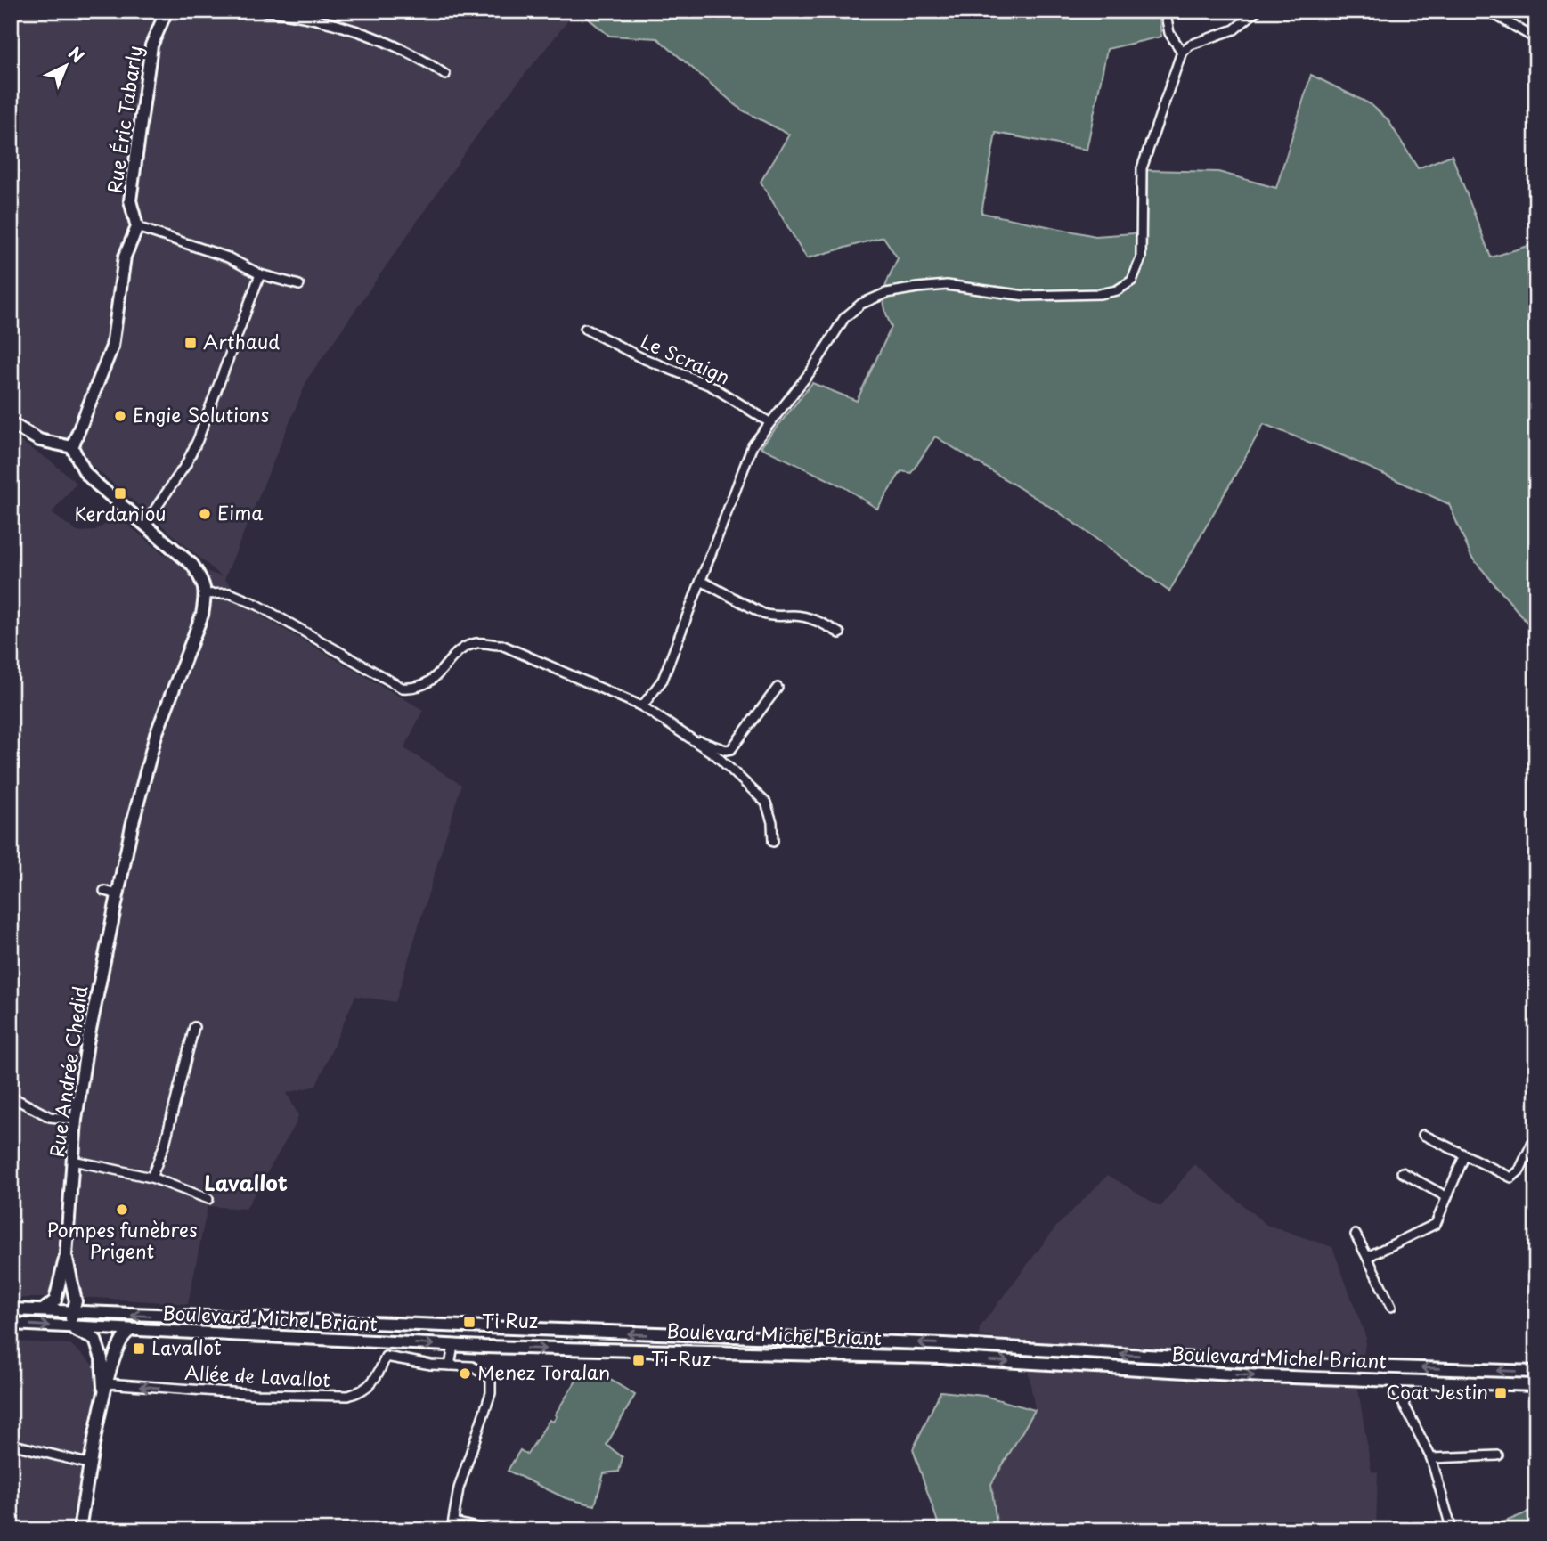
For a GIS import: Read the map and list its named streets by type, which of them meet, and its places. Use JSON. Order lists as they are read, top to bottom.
{
  "streets": {
    "main road": ["Rue Éric Tabarly", "Rue Andrée Chedid", "Boulevard Michel Briant"],
    "street": ["Le Scraign", "Allée de Lavallot"]
  },
  "one_way": ["Allée de Lavallot"],
  "districts": ["Lavallot"],
  "places": {
    "transit": [
      "Arthaud",
      "Kerdaniou",
      "Ti Ruz",
      "Lavallot",
      "Ti-Ruz",
      "Coat Jestin"
    ],
    "other": [
      "Engie Solutions",
      "Eima",
      "Pompes funèbres Prigent",
      "Menez Toralan"
    ]
  },
  "north": "top right"
}
